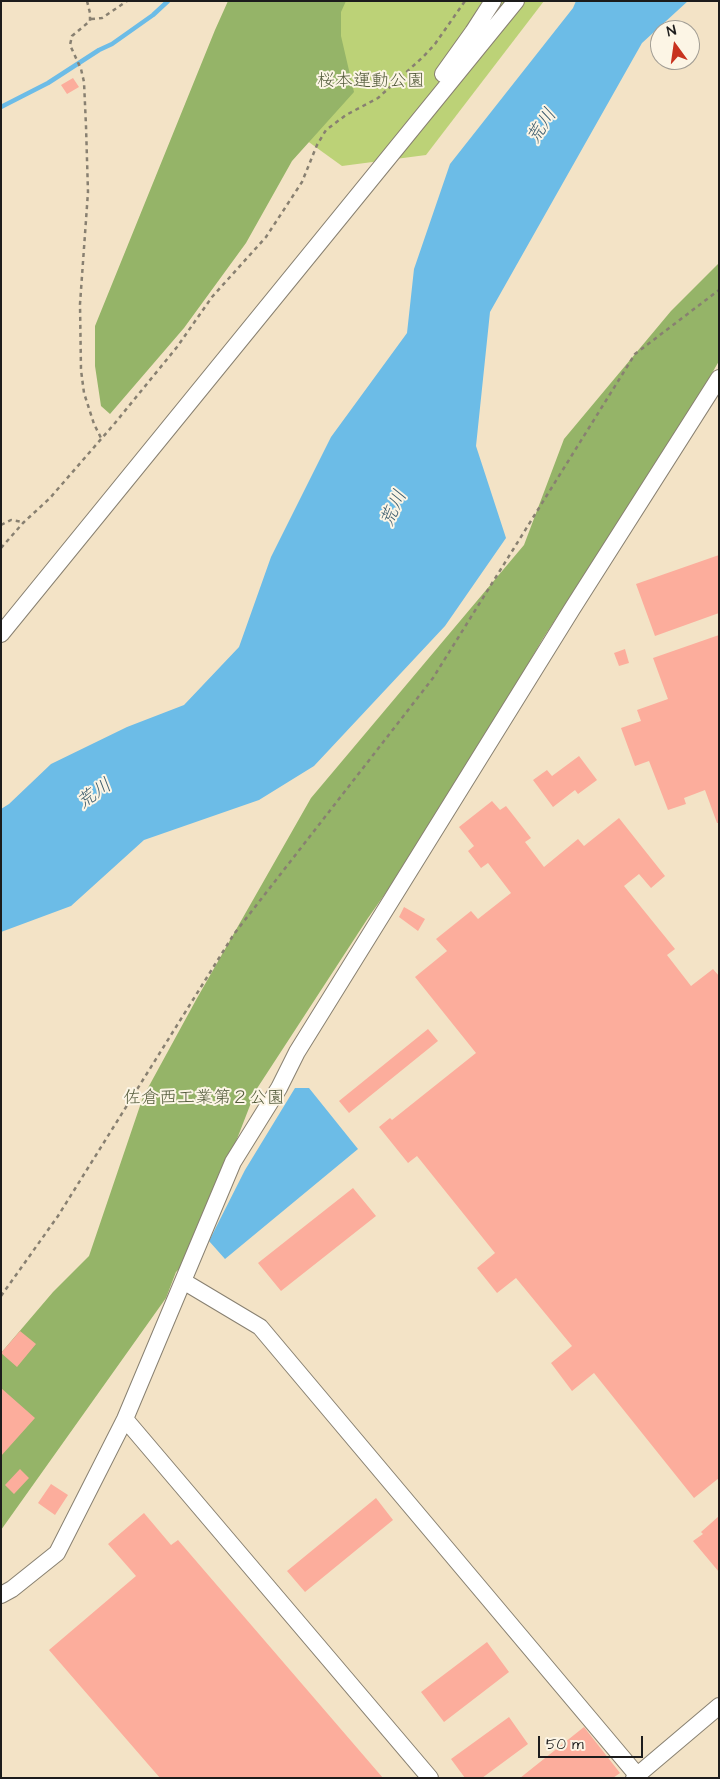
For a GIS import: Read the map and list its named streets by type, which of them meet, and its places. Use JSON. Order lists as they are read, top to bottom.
{
  "water": ["荒川"],
  "parks": ["桜本運動公園", "佐倉西工業第２公園"],
  "scale_bar": "50 m",
  "north": "top"
}
